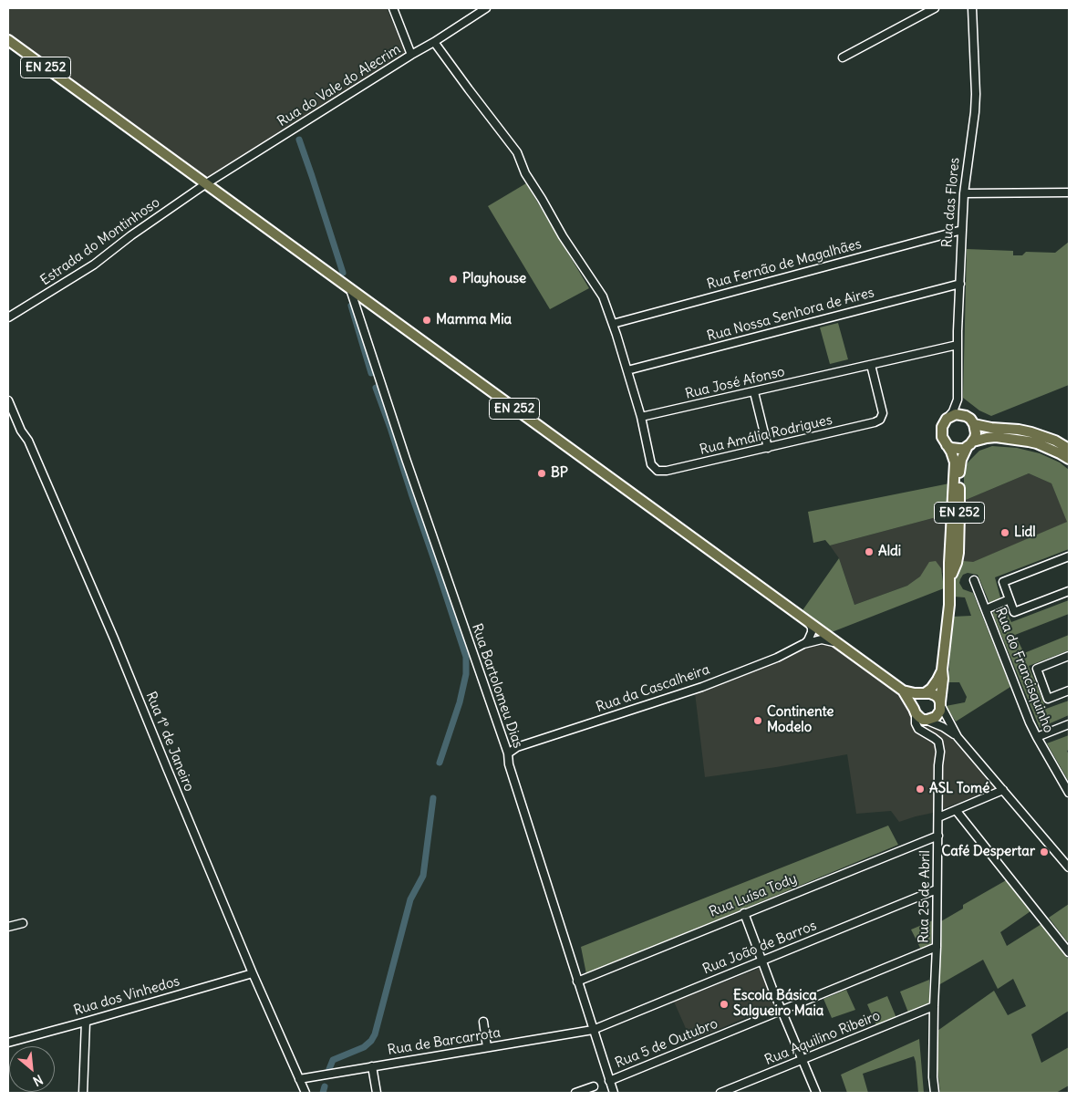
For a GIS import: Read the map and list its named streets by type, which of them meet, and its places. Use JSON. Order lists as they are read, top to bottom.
{
  "streets": {
    "main road": ["EN 252"],
    "street": [
      "Rua do Vale do Alecrim",
      "Rua das Flores",
      "Estrada do Montinhoso",
      "Rua Fernão de Magalhães",
      "Rua Nossa Senhora de Aires",
      "Rua José Afonso",
      "Rua Amália Rodrigues",
      "Rua do Francisquinho",
      "Rua Bartolomeu Dias",
      "Rua da Cascalheira",
      "Rua 1º de Janeiro",
      "Rua Luísa Tody",
      "Rua 25 de Abril",
      "Rua João de Barros",
      "Rua dos Vinhedos",
      "Rua Aquilino Ribeiro",
      "Rua de Barcarrota",
      "Rua 5 de Outubro"
    ]
  },
  "crossings": [
    ["EN 252", "Rua do Vale do Alecrim"],
    ["EN 252", "Estrada do Montinhoso"],
    ["EN 252", "Rua Bartolomeu Dias"],
    ["EN 252", "Rua da Cascalheira"],
    ["EN 252", "Rua 25 de Abril"],
    ["Rua do Vale do Alecrim", "Estrada do Montinhoso"],
    ["Rua das Flores", "Rua Fernão de Magalhães"],
    ["Rua das Flores", "Rua Nossa Senhora de Aires"],
    ["Rua das Flores", "Rua José Afonso"],
    ["Rua José Afonso", "Rua Amália Rodrigues"],
    ["Rua Bartolomeu Dias", "Rua da Cascalheira"],
    ["Rua Bartolomeu Dias", "Rua Luísa Tody"],
    ["Rua Bartolomeu Dias", "Rua João de Barros"],
    ["Rua Bartolomeu Dias", "Rua de Barcarrota"],
    ["Rua Bartolomeu Dias", "Rua 5 de Outubro"],
    ["Rua 1º de Janeiro", "Rua dos Vinhedos"],
    ["Rua 1º de Janeiro", "Rua de Barcarrota"],
    ["Rua Luísa Tody", "Rua 25 de Abril"],
    ["Rua 25 de Abril", "Rua João de Barros"],
    ["Rua 25 de Abril", "Rua Aquilino Ribeiro"],
    ["Rua 25 de Abril", "Rua 5 de Outubro"],
    ["Rua João de Barros", "Rua de Barcarrota"]
  ],
  "places": [
    "Playhouse",
    "Mamma Mia",
    "BP",
    "Lidl",
    "Aldi",
    "Continente Modelo",
    "ASL Tomé",
    "Café Despertar",
    "Escola Básica Salgueiro Maia"
  ],
  "north": "bottom right"
}
